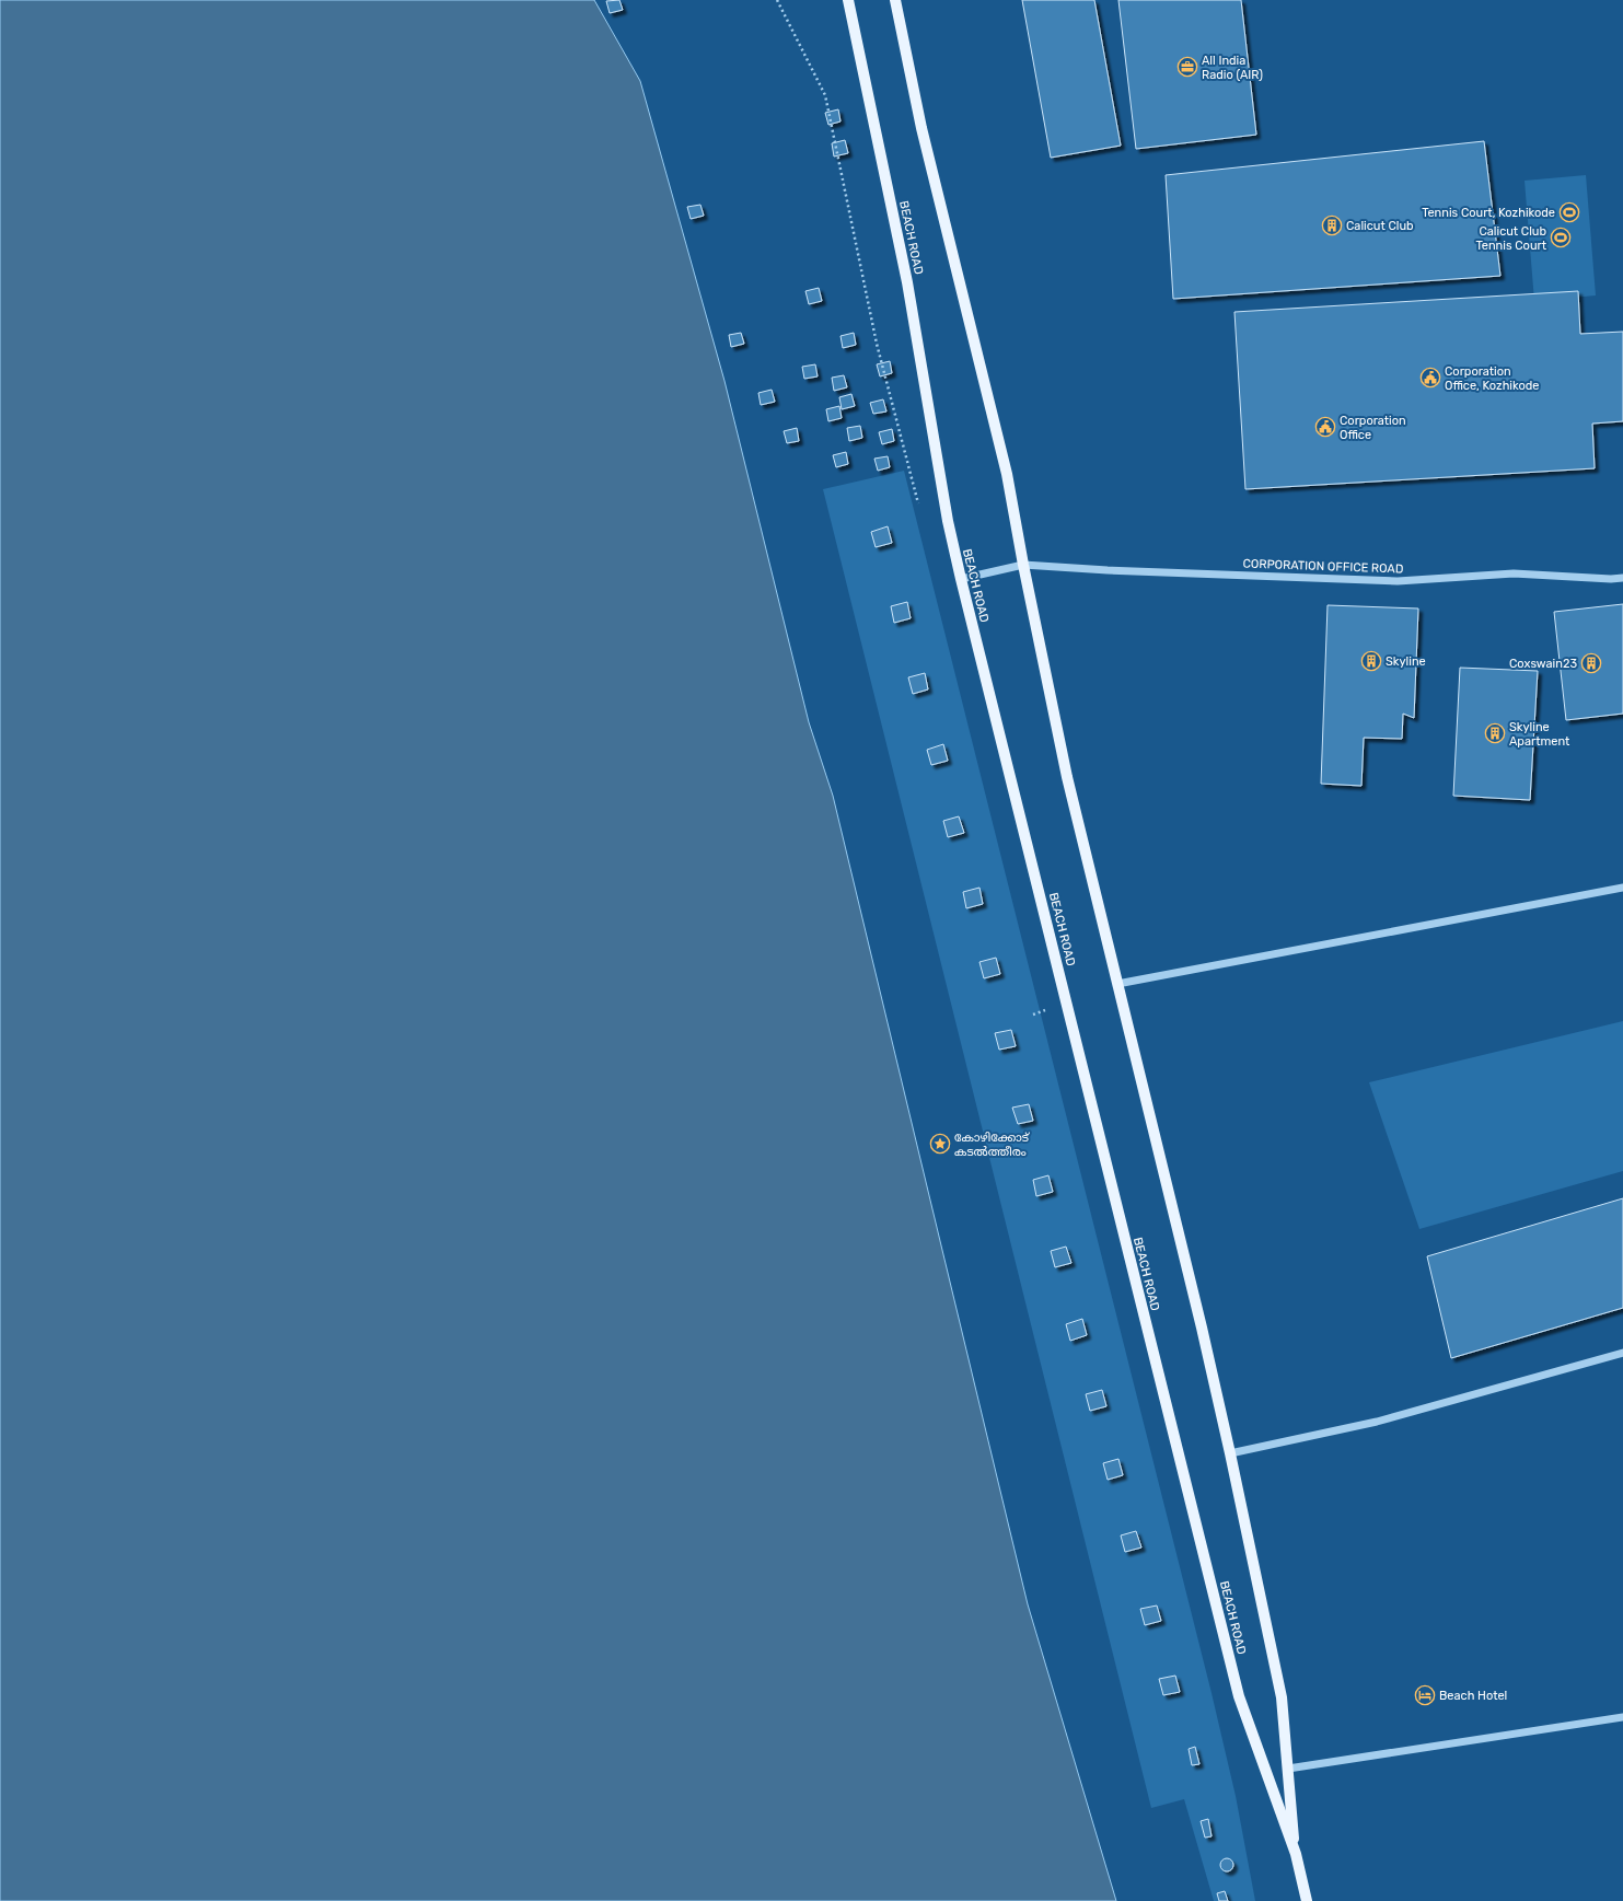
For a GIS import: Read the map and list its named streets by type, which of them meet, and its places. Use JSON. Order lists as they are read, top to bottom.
{
  "streets": {
    "main road": ["BEACH ROAD"],
    "street": ["CORPORATION OFFICE ROAD"]
  },
  "crossings": [
    ["BEACH ROAD", "CORPORATION OFFICE ROAD"]
  ],
  "places": {
    "office": ["All India Radio (AIR)"],
    "sports": ["Tennis Court, Kozhikode", "Calicut Club Tennis Court"],
    "building": [
      "Calicut Club",
      "Skyline",
      "Coxswain23",
      "Skyline Apartment"
    ],
    "public building": ["Corporation Office, Kozhikode", "Corporation Office"],
    "place": ["കോഴിക്കോട് കടൽത്തീരം"],
    "hotel": ["Beach Hotel"]
  }
}
